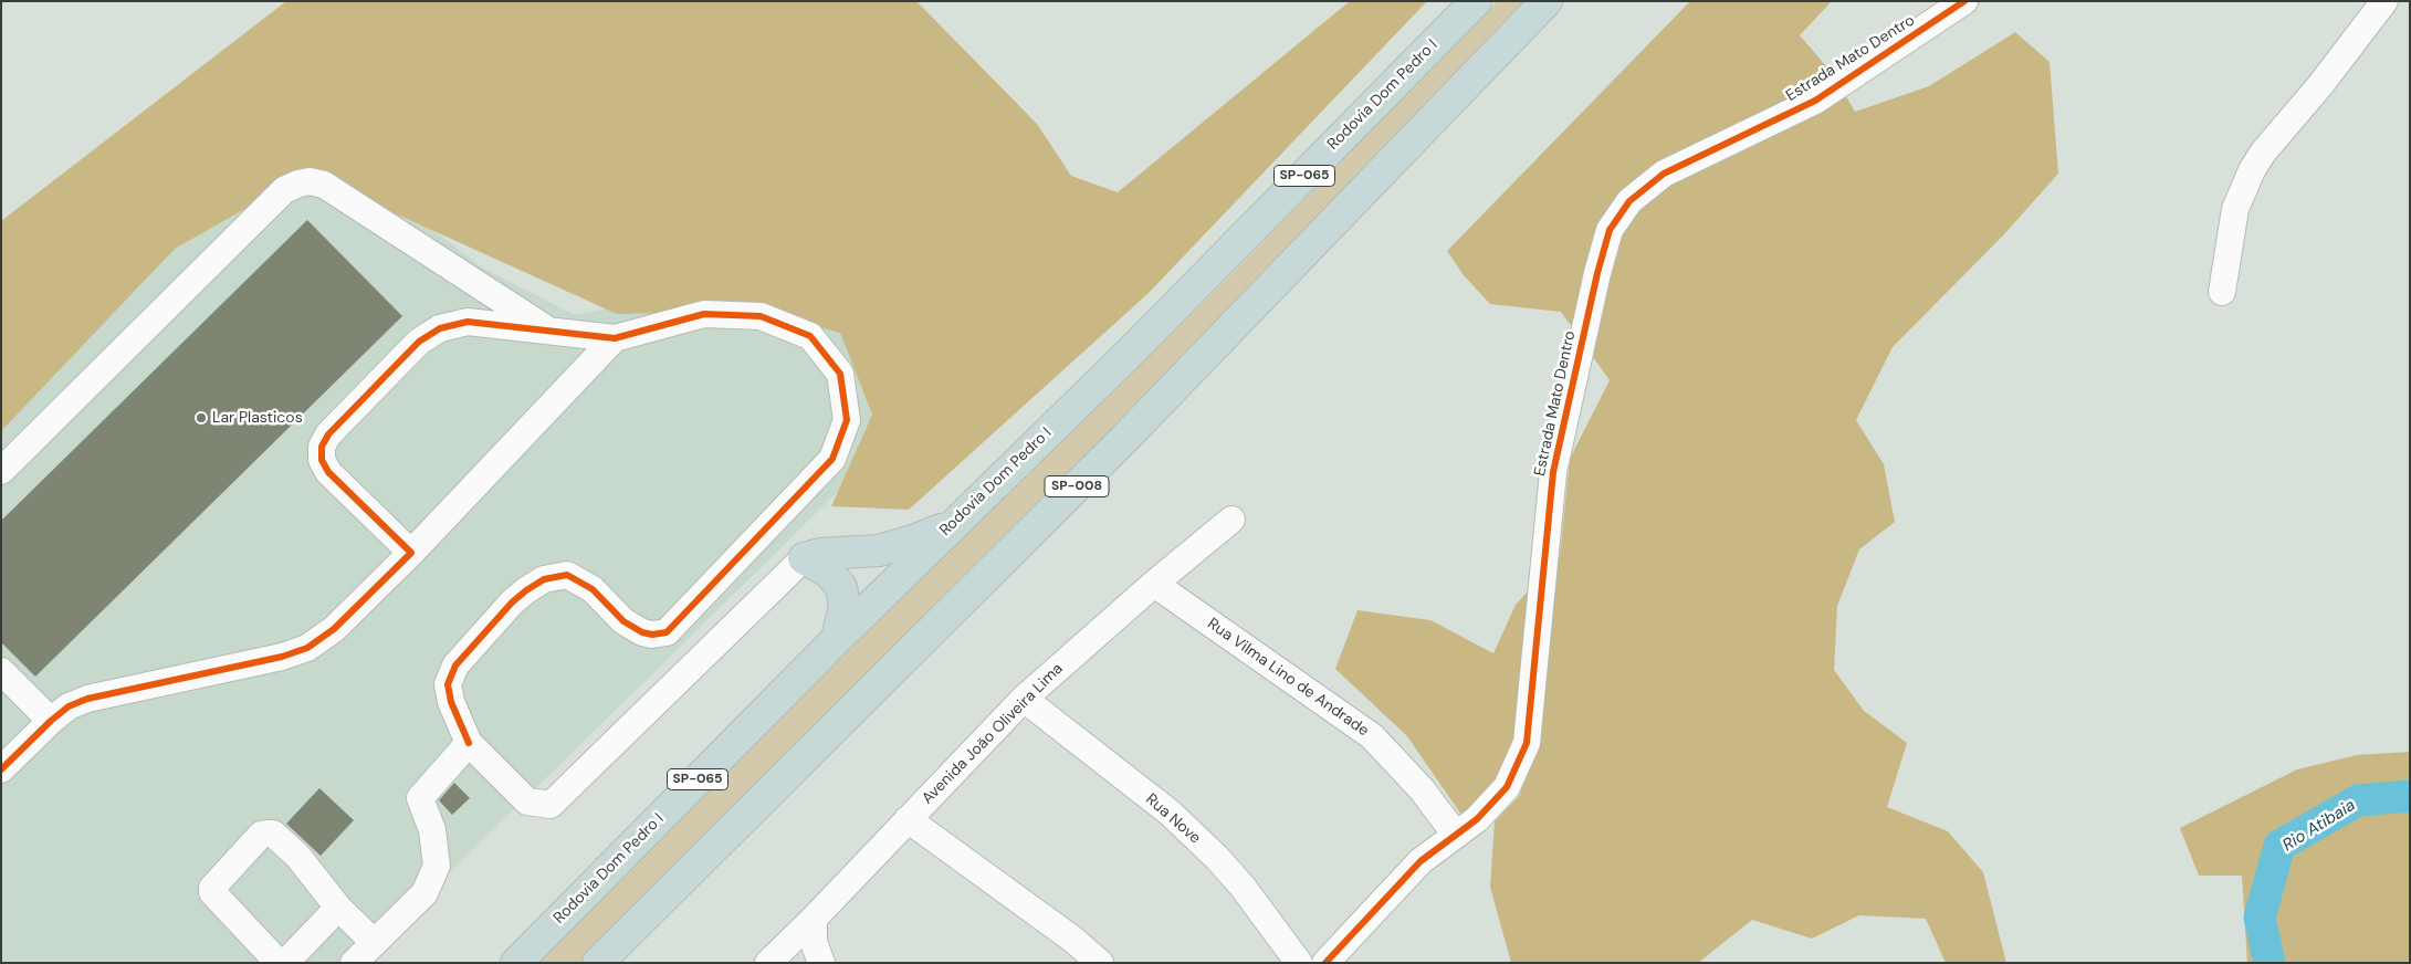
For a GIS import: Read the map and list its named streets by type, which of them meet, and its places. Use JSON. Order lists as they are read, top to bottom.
{
  "streets": {
    "highway": ["Rodovia Dom Pedro I", "SP-065", "SP-008"],
    "street": [
      "Estrada Mato Dentro",
      "Rua Vilma Lino de Andrade",
      "Avenida João Oliveira Lima",
      "Rua Nove"
    ]
  },
  "crossings": [
    ["Estrada Mato Dentro", "Rua Vilma Lino de Andrade"],
    ["Rua Vilma Lino de Andrade", "Avenida João Oliveira Lima"],
    ["Avenida João Oliveira Lima", "Rua Nove"]
  ],
  "water": ["Rio Atibaia"],
  "places": ["Lar Plasticos"]
}
